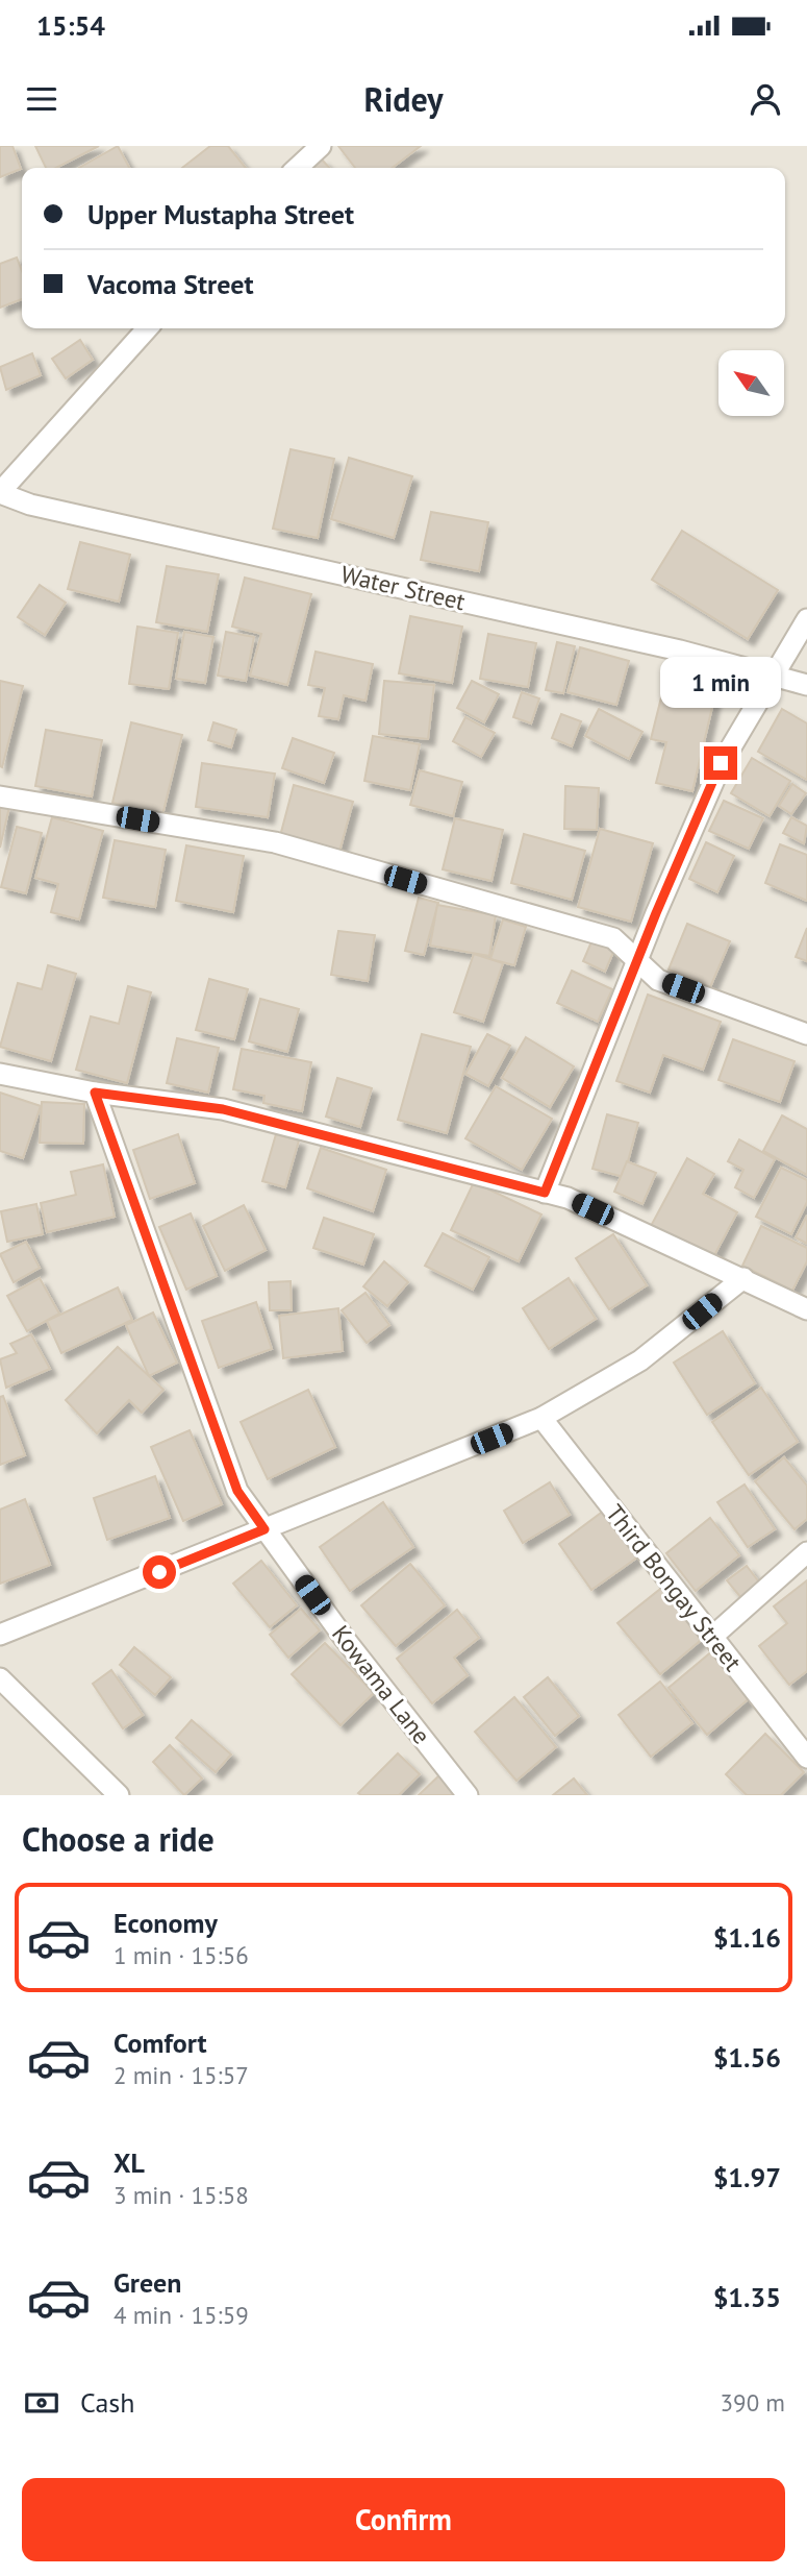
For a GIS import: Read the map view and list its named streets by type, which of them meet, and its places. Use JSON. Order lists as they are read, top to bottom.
{
  "streets": {
    "street": ["Water Street", "Third Bongay Street", "Kowama Lane"]
  },
  "north": "top left",
  "page": {
    "status": "15:54",
    "header": "Ridey",
    "banner": ["Upper Mustapha Street", "Vacoma Street"],
    "bubble": "1 min",
    "heading": "Choose a ride",
    "list": [
      {
        "name": "Economy",
        "note": "1 min · 15:56",
        "value": "$1.16"
      },
      {
        "name": "Comfort",
        "note": "2 min · 15:57",
        "value": "$1.56"
      },
      {
        "name": "XL",
        "note": "3 min · 15:58",
        "value": "$1.97"
      },
      {
        "name": "Green",
        "note": "4 min · 15:59",
        "value": "$1.35"
      }
    ],
    "pay": ["Cash", "390 m"],
    "buttons": "Confirm"
  }
}
